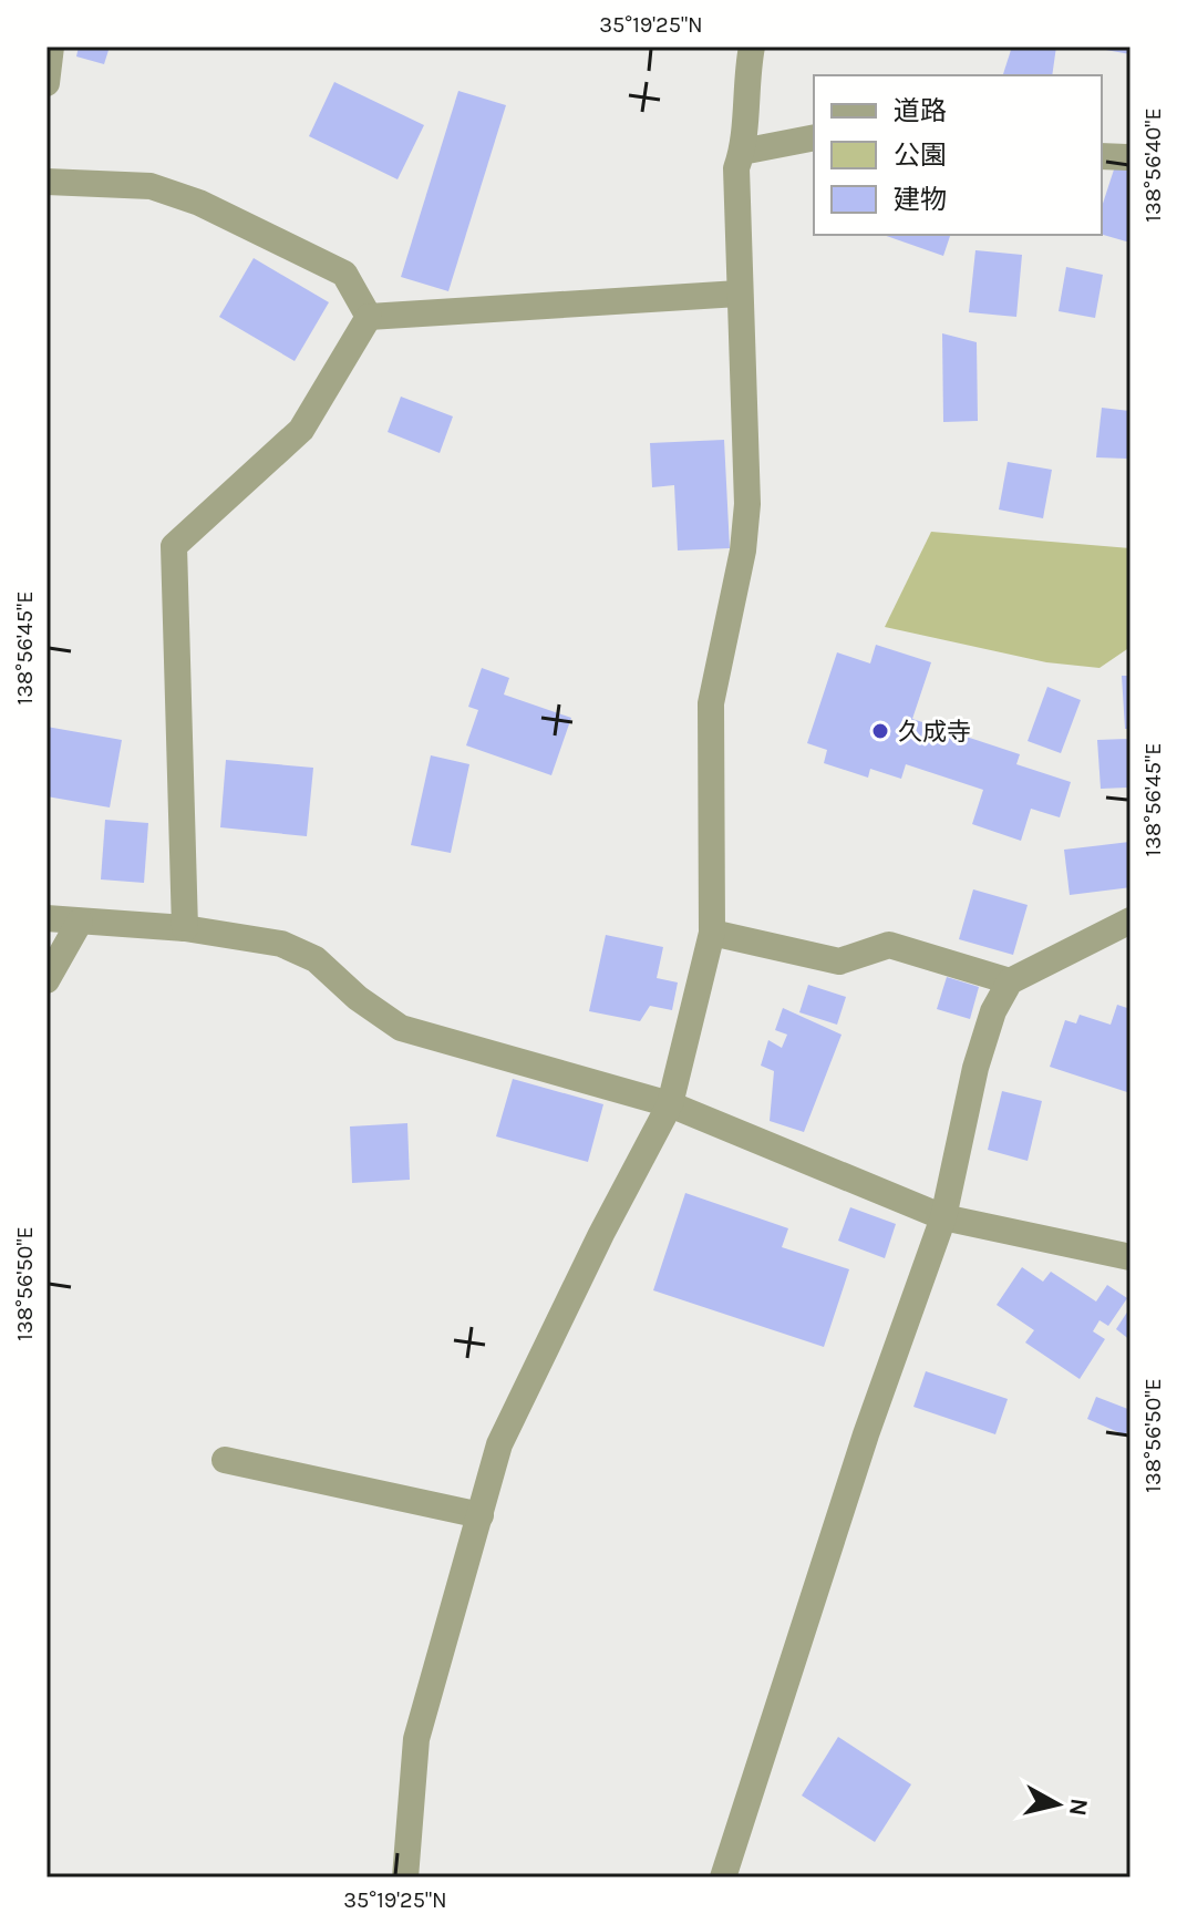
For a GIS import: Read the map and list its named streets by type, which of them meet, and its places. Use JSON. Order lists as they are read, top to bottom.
{
  "places": ["久成寺"],
  "legend": ["道路", "公園", "建物"],
  "north": "right",
  "coordinates": [
    "35°19'25\"N",
    "138°56'40\"E",
    "138°56'45\"E",
    "138°56'50\"E"
  ]
}
